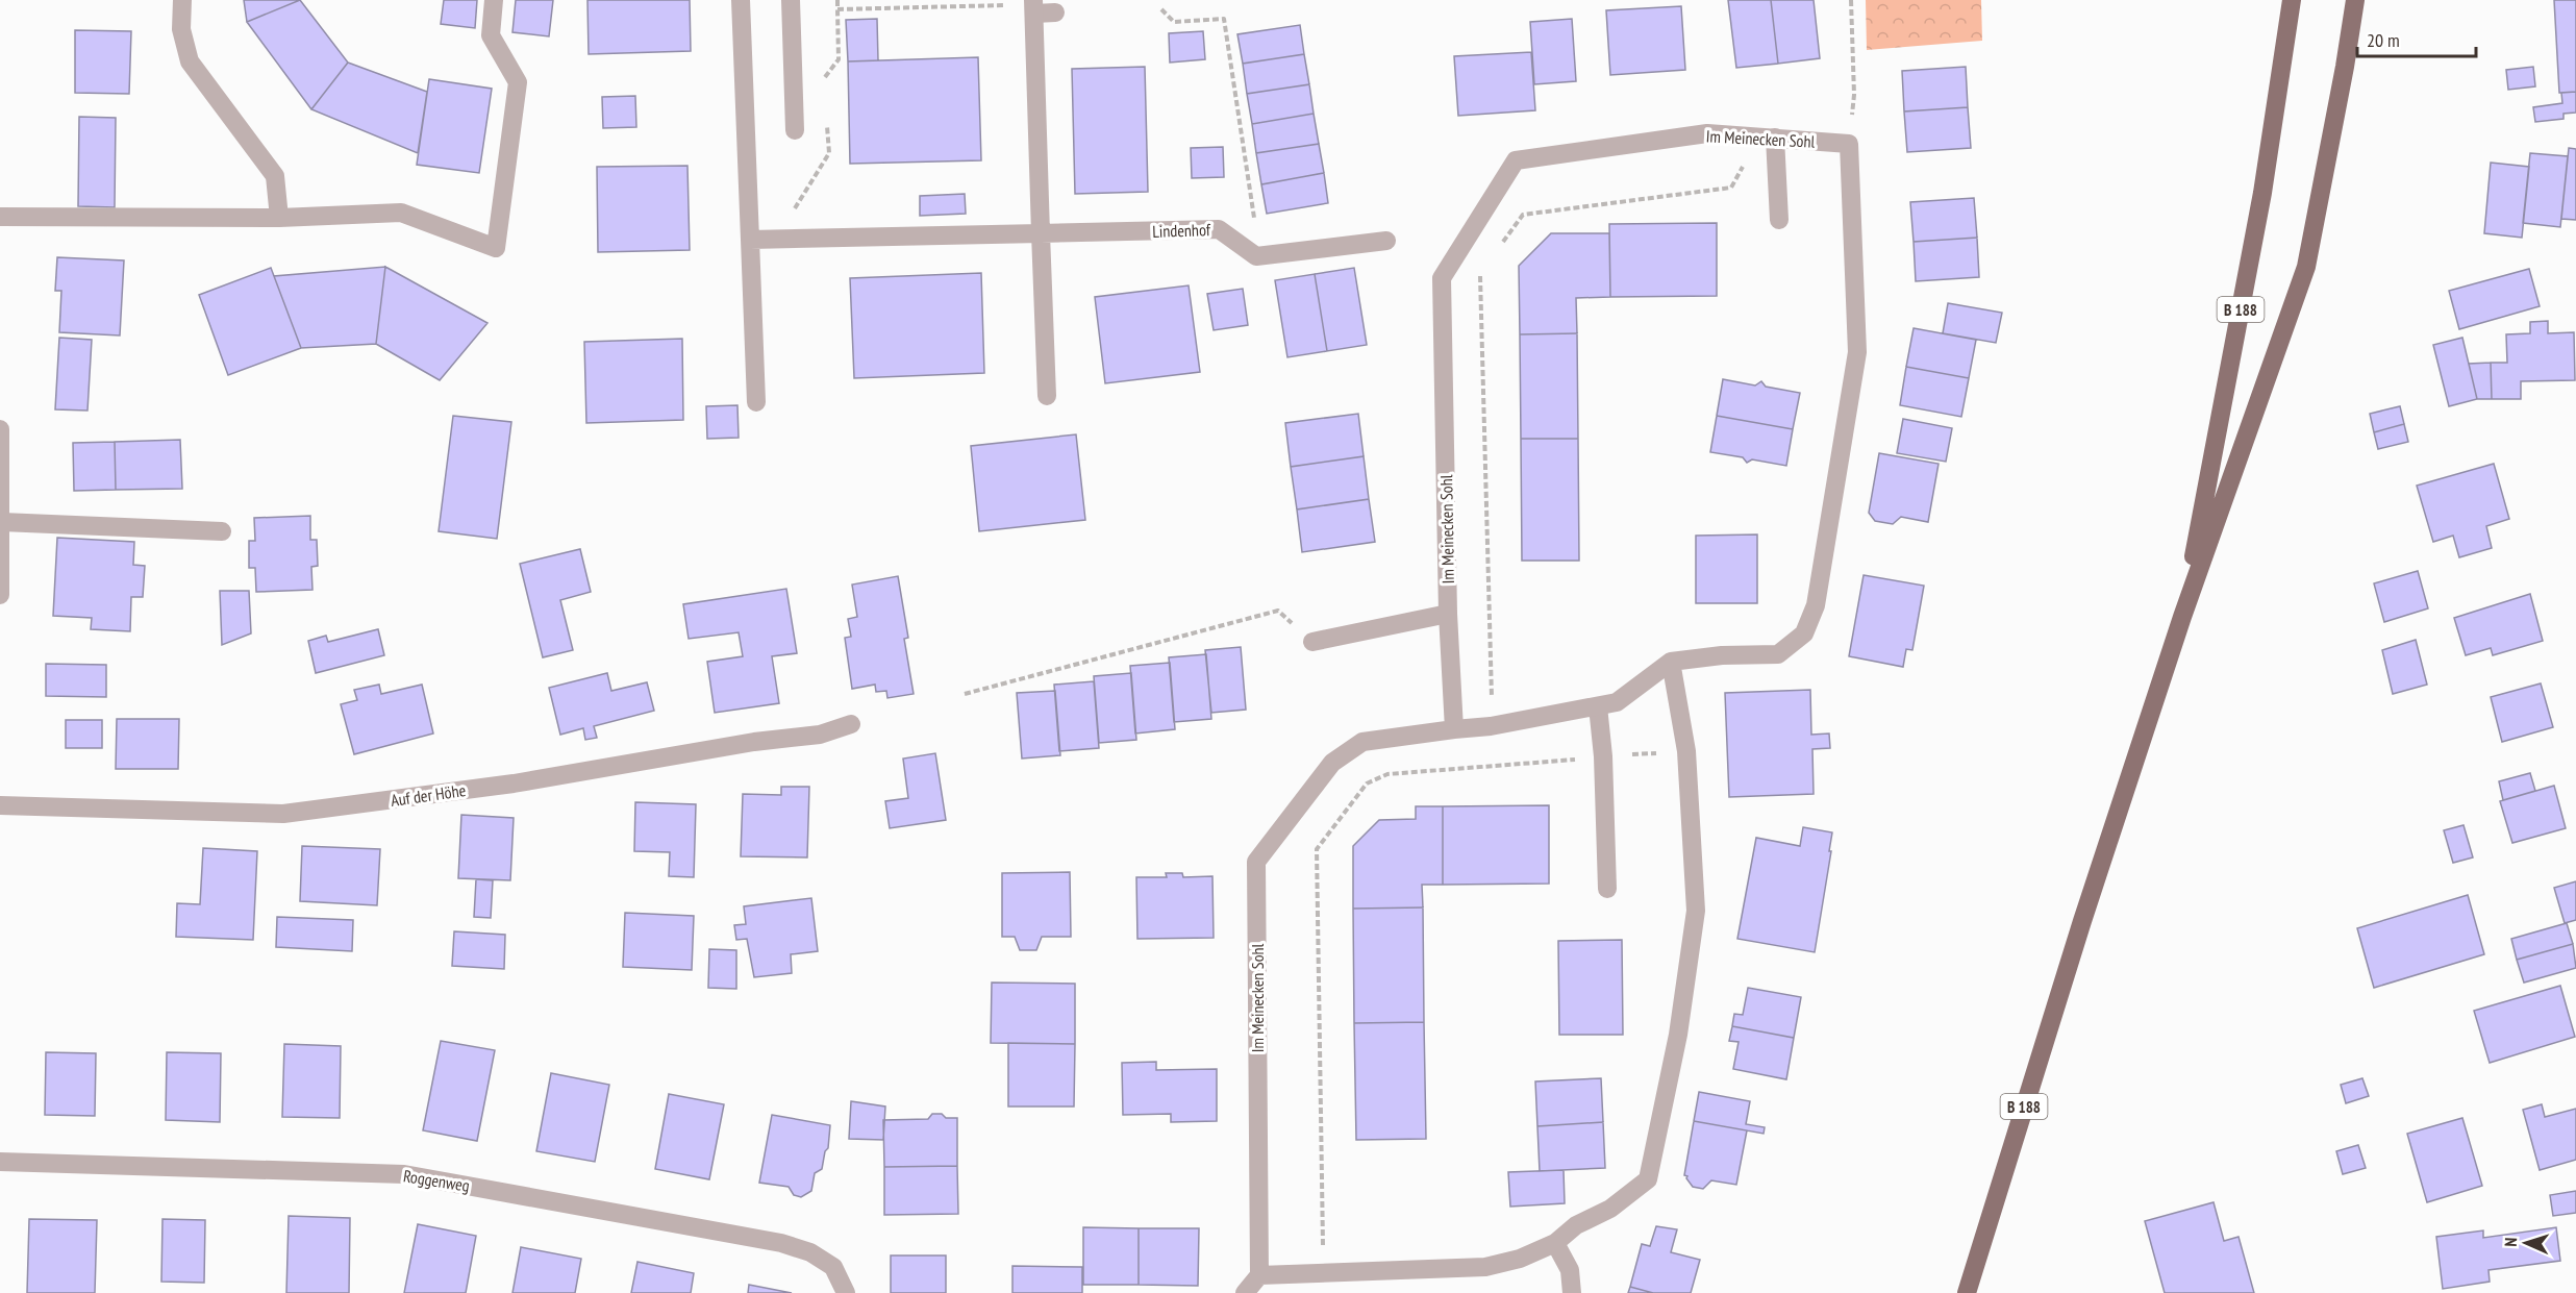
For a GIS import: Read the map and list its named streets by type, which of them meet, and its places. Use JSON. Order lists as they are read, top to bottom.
{
  "streets": {
    "main road": ["B 188"],
    "street": [
      "Im Meinecken Sohl",
      "Lindenhof",
      "Auf der Höhe",
      "Roggenweg"
    ]
  },
  "scale_bar": "20 m",
  "north": "left"
}
